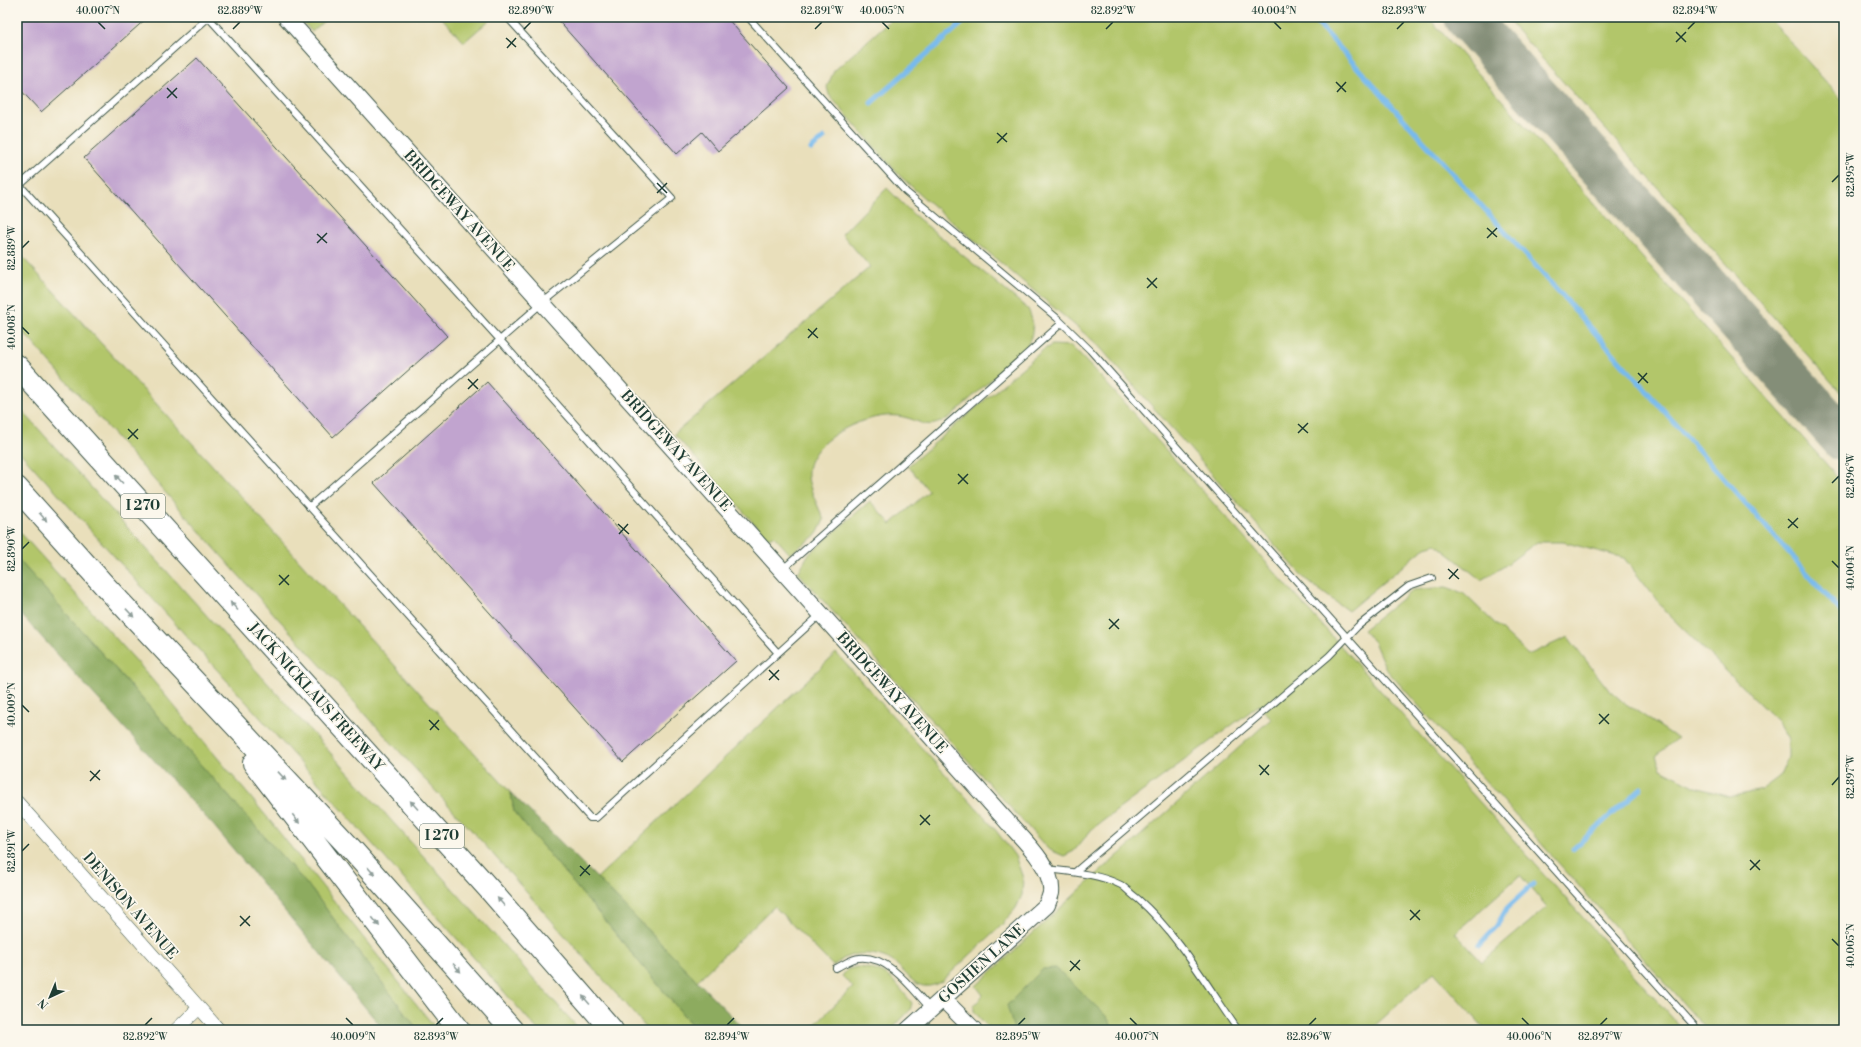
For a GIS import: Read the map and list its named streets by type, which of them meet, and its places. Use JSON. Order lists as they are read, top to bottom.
{
  "streets": {
    "highway": ["I 270", "JACK NICKLAUS FREEWAY"],
    "street": ["BRIDGEWAY AVENUE", "DENISON AVENUE", "GOSHEN LANE"]
  },
  "crossings": [
    ["BRIDGEWAY AVENUE", "GOSHEN LANE"]
  ],
  "north": "bottom left",
  "coordinates": [
    "40.007°N",
    "82.889°W",
    "82.890°W",
    "82.891°W",
    "40.005°N",
    "82.892°W",
    "40.004°N",
    "82.893°W",
    "82.894°W",
    "82.895°W",
    "40.008°N",
    "82.896°W",
    "40.009°N",
    "82.897°W",
    "40.006°N"
  ]
}
